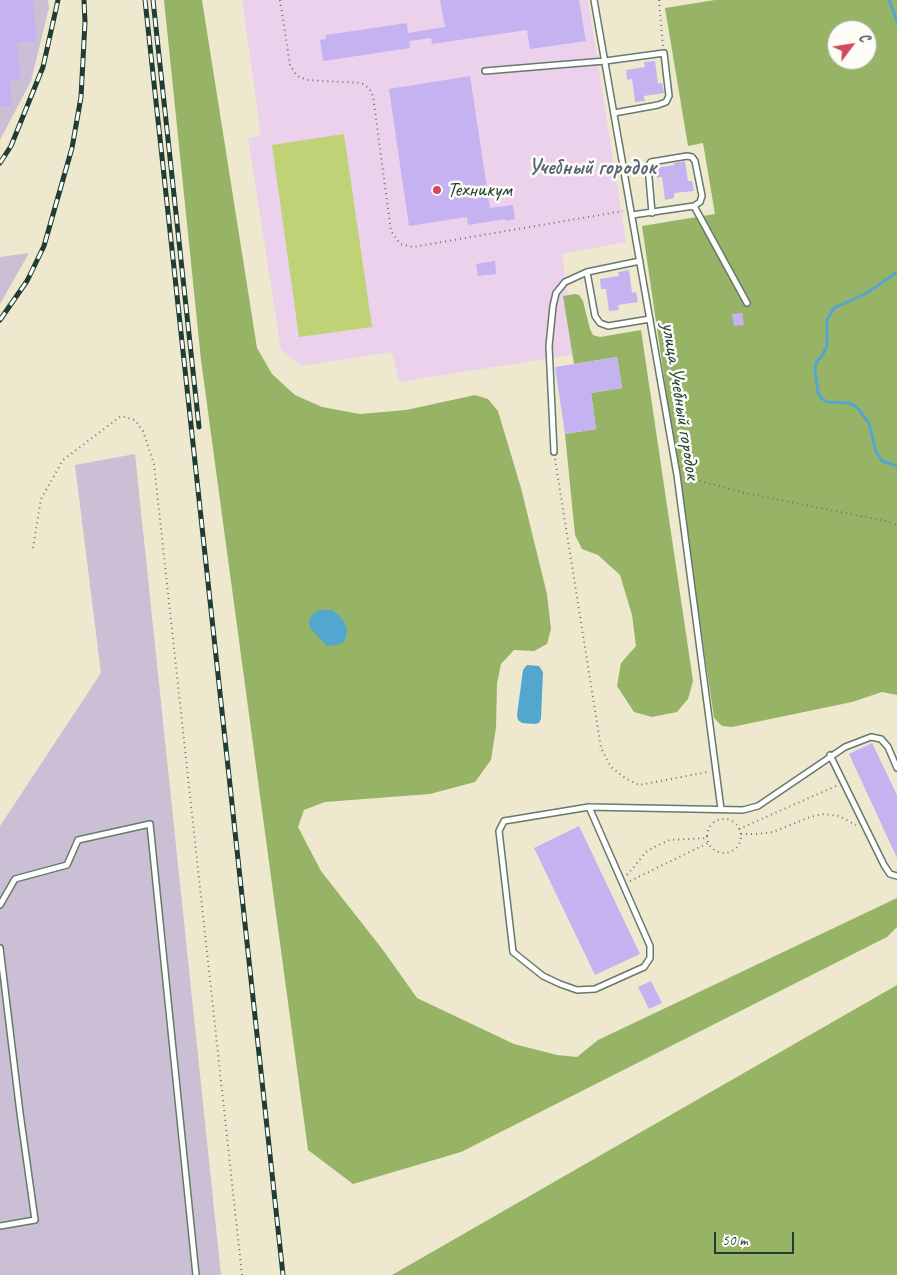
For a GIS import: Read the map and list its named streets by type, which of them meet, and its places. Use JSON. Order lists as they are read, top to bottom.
{
  "streets": {
    "lane": ["улица Учебный городок"]
  },
  "districts": ["Учебный городок"],
  "places": ["Техникум"],
  "scale_bar": "50 m",
  "north": "top right"
}
